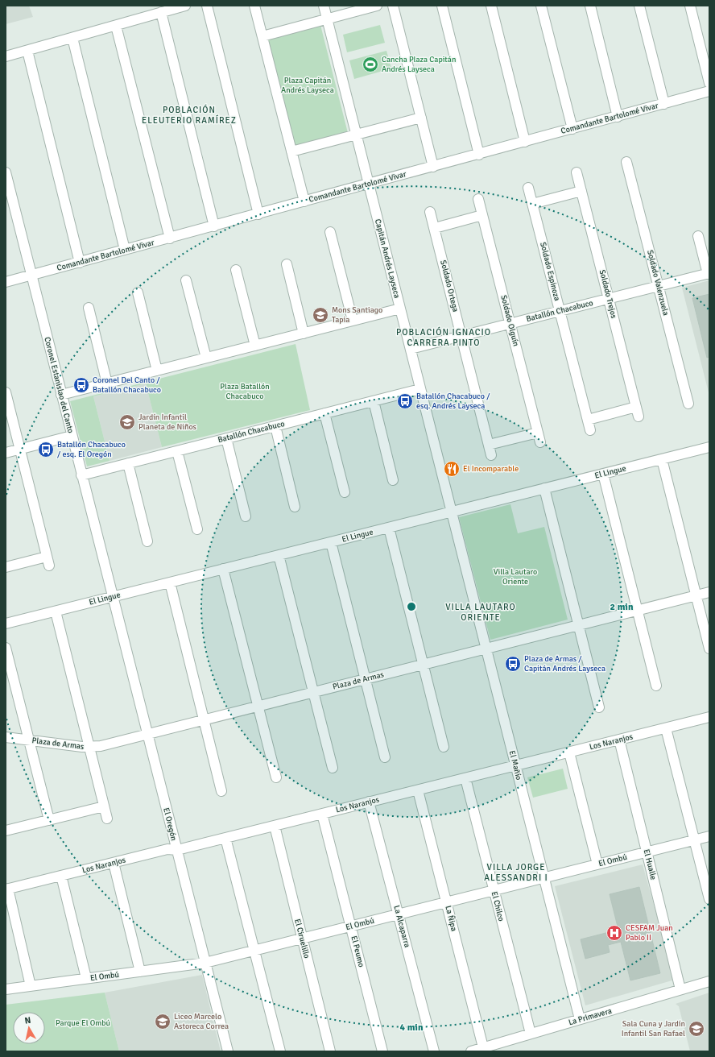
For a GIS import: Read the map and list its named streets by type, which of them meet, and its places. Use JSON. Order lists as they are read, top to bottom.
{
  "streets": {
    "street": [
      "Comandante Bartolomé Vivar",
      "Capitán Andrés Layseca",
      "Soldado Espinoza",
      "Soldado Valenzuela",
      "Soldado Ortega",
      "Soldado Trejos",
      "Batallón Chacabuco",
      "Soldado Olguín",
      "Coronel Estanislao del Canto",
      "El Lingue",
      "Plaza de Armas",
      "Los Naranjos",
      "El Mañío",
      "El Oregón",
      "El Ombú",
      "El Hualle",
      "El Chilco",
      "La Ñipa",
      "La Alcaparra",
      "El Ciruelillo",
      "El Peumo",
      "La Primavera"
    ]
  },
  "crossings": [
    ["Comandante Bartolomé Vivar", "Capitán Andrés Layseca"],
    ["Comandante Bartolomé Vivar", "Coronel Estanislao del Canto"],
    ["Capitán Andrés Layseca", "Batallón Chacabuco"],
    ["Capitán Andrés Layseca", "El Lingue"],
    ["Capitán Andrés Layseca", "El Mañío"],
    ["Soldado Espinoza", "Batallón Chacabuco"],
    ["Soldado Valenzuela", "Batallón Chacabuco"],
    ["Soldado Ortega", "Batallón Chacabuco"],
    ["Soldado Trejos", "Batallón Chacabuco"],
    ["Batallón Chacabuco", "Soldado Olguín"],
    ["Batallón Chacabuco", "Coronel Estanislao del Canto"],
    ["Coronel Estanislao del Canto", "El Lingue"],
    ["Coronel Estanislao del Canto", "El Oregón"],
    ["El Lingue", "El Mañío"],
    ["El Lingue", "El Oregón"],
    ["Plaza de Armas", "El Mañío"],
    ["Plaza de Armas", "El Oregón"],
    ["Los Naranjos", "El Mañío"],
    ["Los Naranjos", "El Oregón"],
    ["Los Naranjos", "El Hualle"],
    ["Los Naranjos", "El Chilco"],
    ["Los Naranjos", "La Ñipa"],
    ["Los Naranjos", "La Alcaparra"],
    ["Los Naranjos", "El Ciruelillo"],
    ["Los Naranjos", "El Peumo"],
    ["El Mañío", "El Ombú"],
    ["El Mañío", "La Primavera"],
    ["El Oregón", "El Ombú"],
    ["El Ombú", "El Hualle"],
    ["El Ombú", "El Chilco"],
    ["El Ombú", "La Ñipa"],
    ["El Ombú", "La Alcaparra"],
    ["El Ombú", "El Ciruelillo"],
    ["El Ombú", "El Peumo"],
    ["El Hualle", "La Primavera"],
    ["El Chilco", "La Primavera"],
    ["La Ñipa", "La Primavera"]
  ],
  "districts": [
    "POBLACIÓN ELEUTERIO RAMÍREZ",
    "POBLACIÓN IGNACIO CARRERA PINTO",
    "VILLA LAUTARO ORIENTE",
    "VILLA JORGE ALESSANDRI I"
  ],
  "parks": [
    "Plaza Capitán Andrés Layseca",
    "Plaza Batallón Chacabuco",
    "Villa Lautaro Oriente",
    "Parque El Ombú"
  ],
  "places": {
    "sports": ["Cancha Plaza Capitán Andrés Layseca"],
    "school or university": [
      "Mons Santiago Tapia",
      "Jardín Infantil Planeta de Niños",
      "Liceo Marcelo Astoreca Correa",
      "Sala Cuna y Jardín Infantil San Rafael"
    ],
    "bus stop": [
      "Coronel Del Canto / Batallón Chacabuco",
      "Batallón Chacabuco / esq. Andrés Layseca",
      "Batallón Chacabuco / esq. El Oregón",
      "Plaza de Armas / Capitán Andrés Layseca"
    ],
    "restaurant": ["El Incomparable"],
    "hospital": ["CESFAM Juan Pablo II"]
  },
  "north": "top",
  "rings": ["2 min", "4 min"]
}
